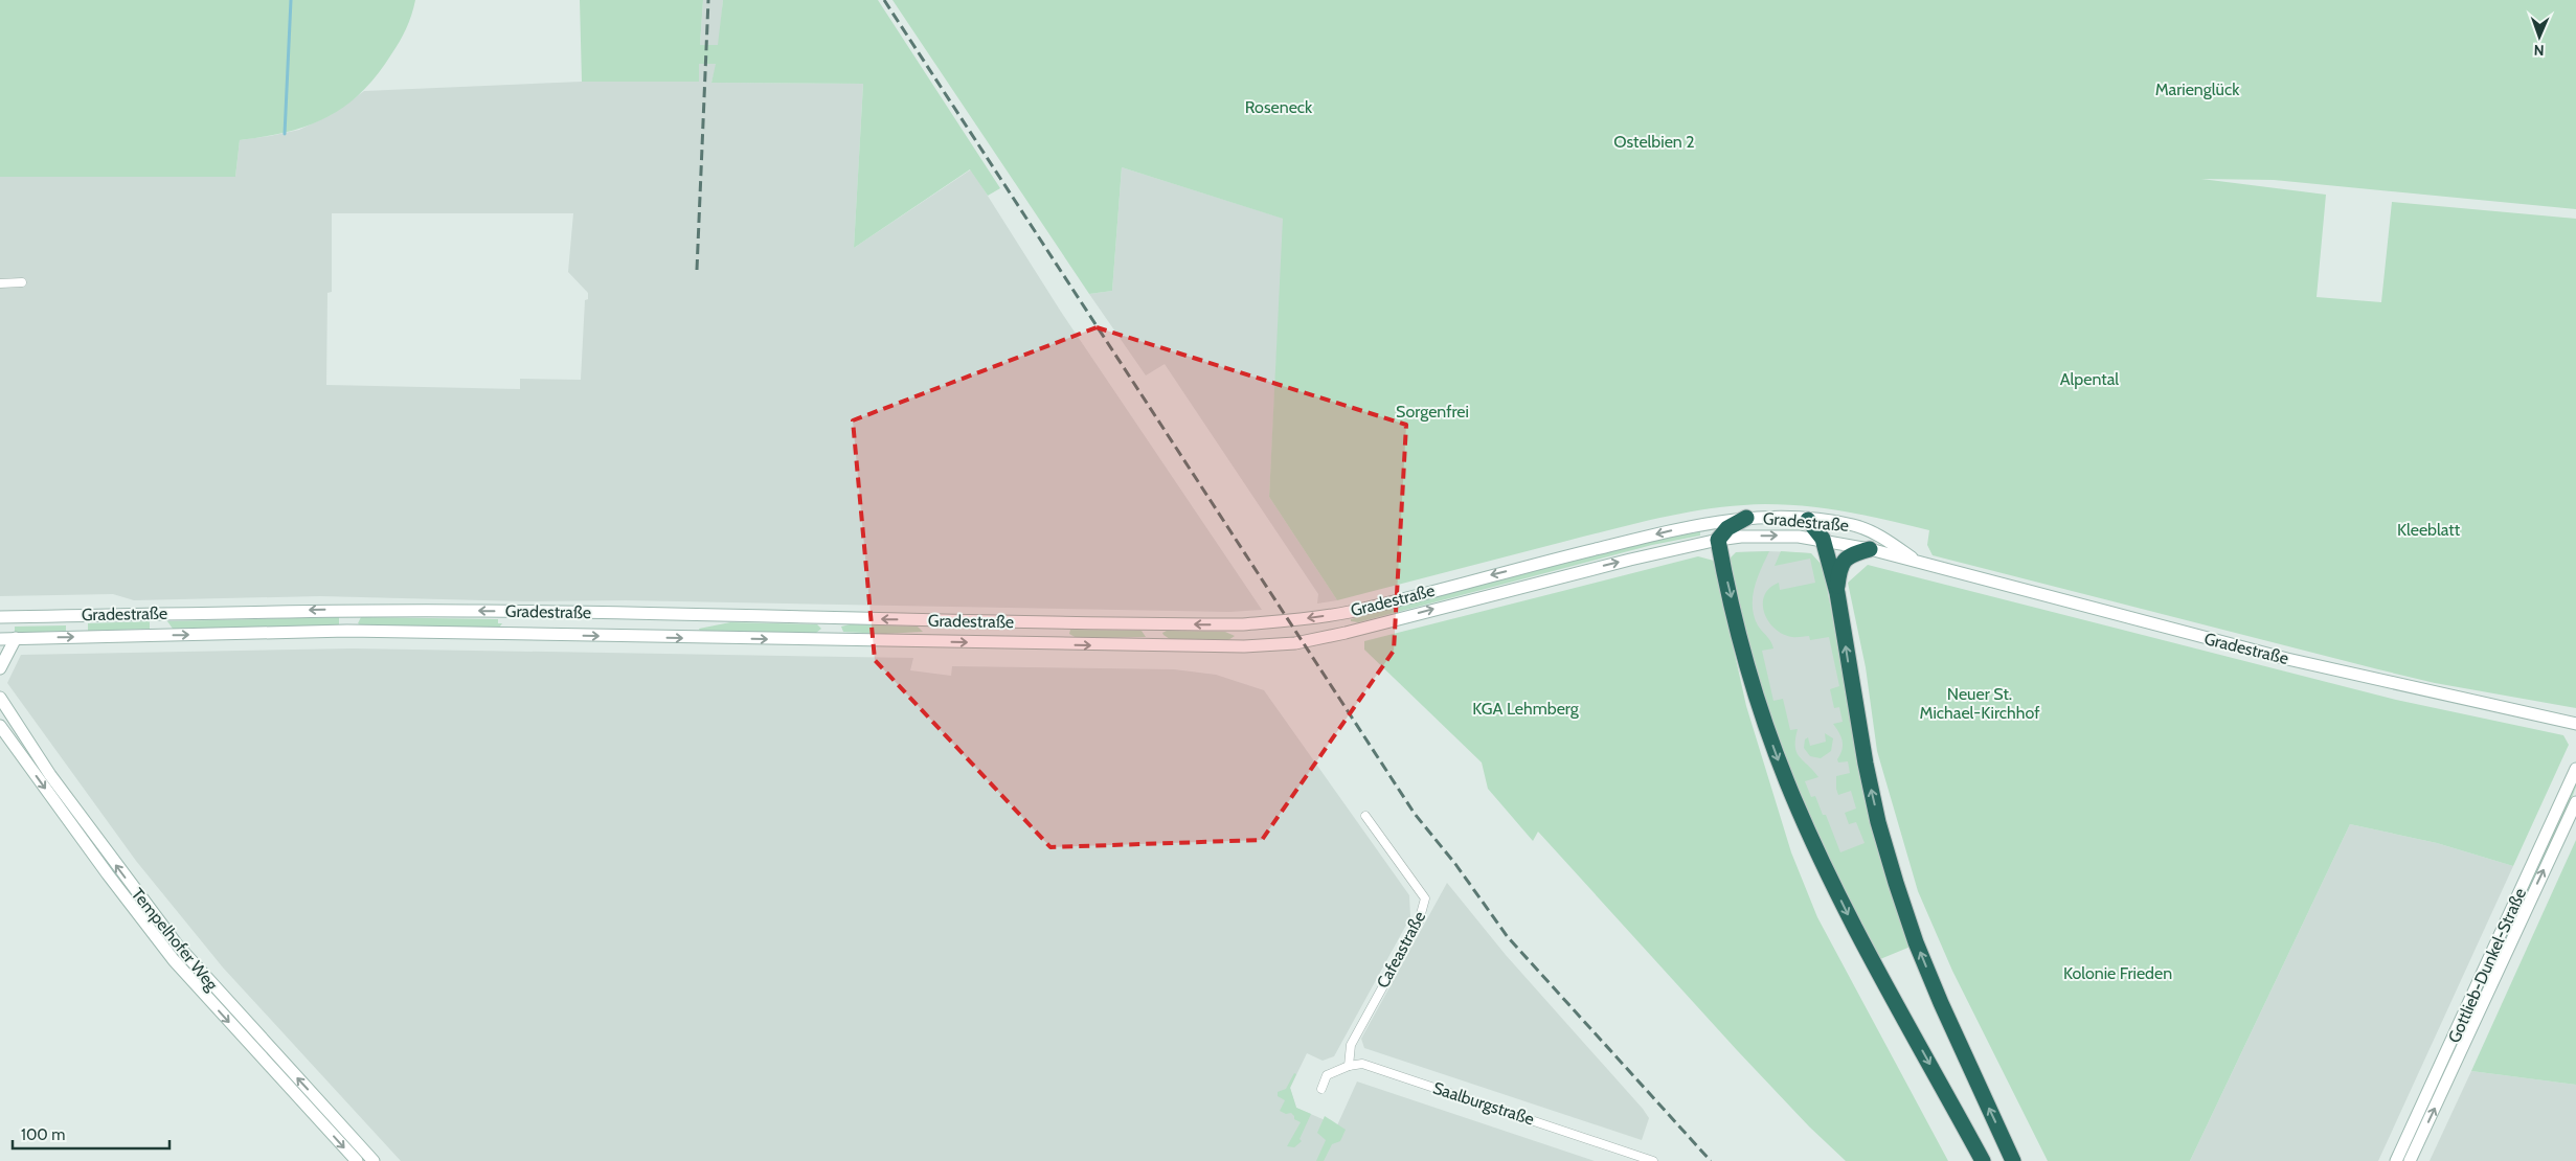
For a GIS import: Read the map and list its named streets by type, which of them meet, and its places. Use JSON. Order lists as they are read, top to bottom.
{
  "streets": {
    "main road": ["Gradestraße", "Tempelhofer Weg", "Gottlieb-Dunkel-Straße"],
    "street": ["Cafeastraße", "Saalburgstraße"]
  },
  "crossings": [
    ["Cafeastraße", "Saalburgstraße"]
  ],
  "parks": [
    "Marienglück",
    "Roseneck",
    "Ostelbien 2",
    "Alpental",
    "Sorgenfrei",
    "Kleeblatt",
    "Neuer St. Michael-Kirchhof",
    "KGA Lehmberg",
    "Kolonie Frieden"
  ],
  "scale_bar": "100 m",
  "north": "bottom"
}
